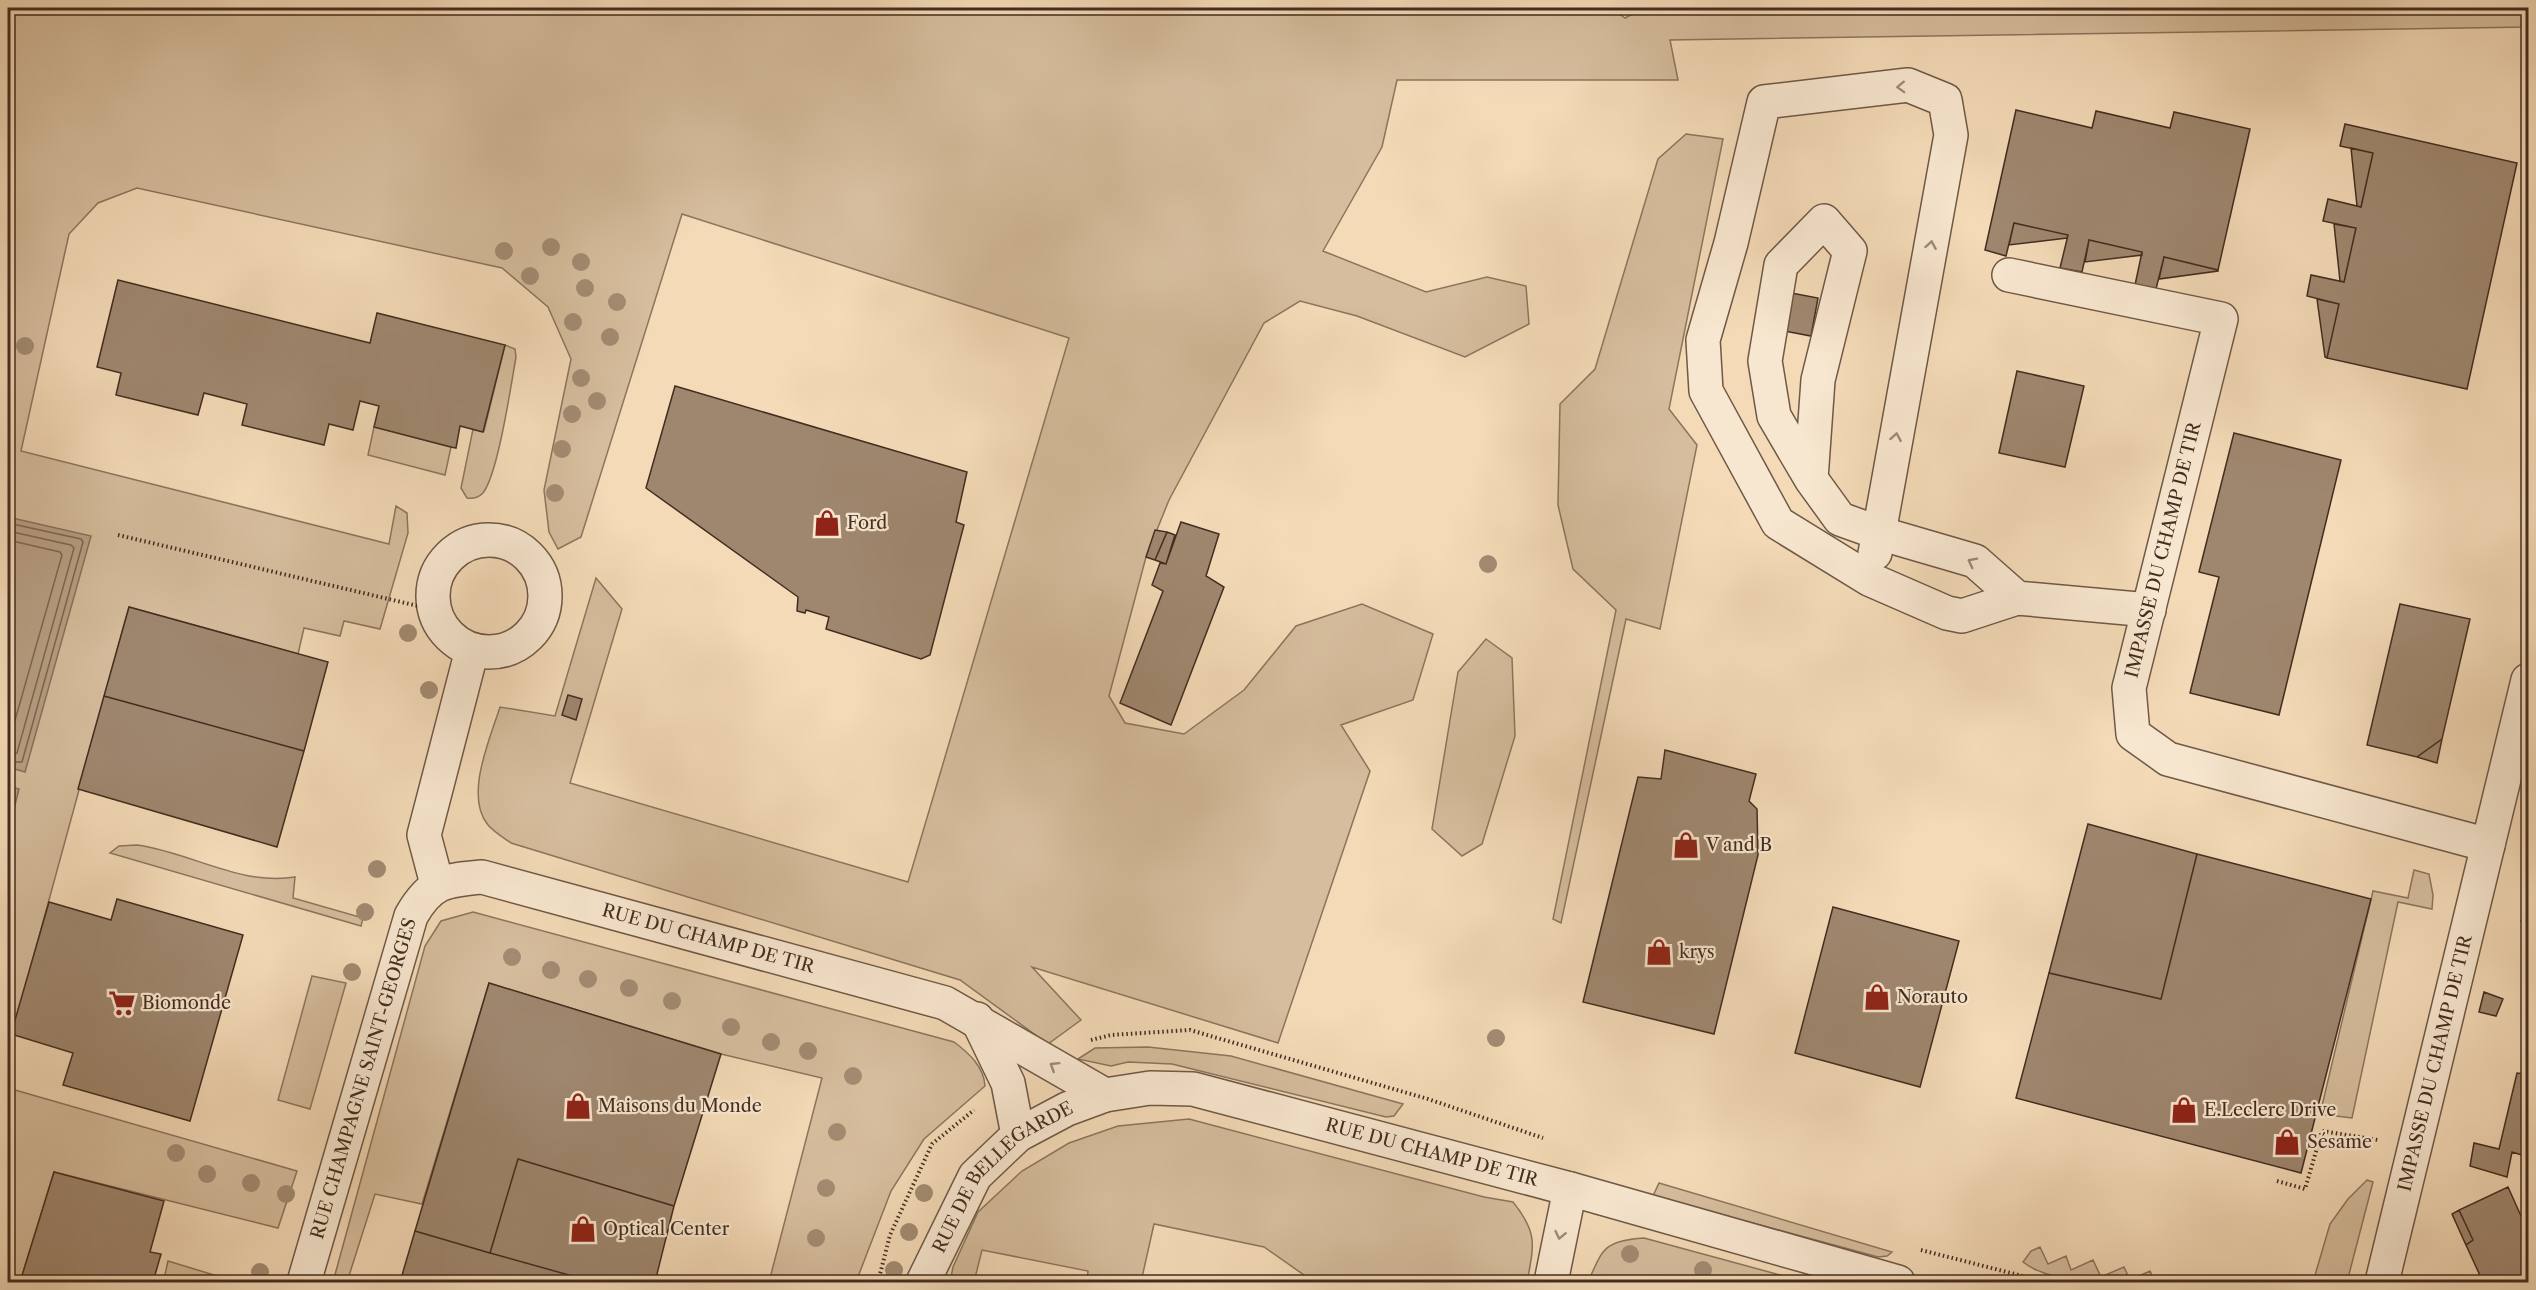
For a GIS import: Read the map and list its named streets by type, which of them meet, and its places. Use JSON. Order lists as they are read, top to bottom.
{
  "streets": {
    "street": [
      "IMPASSE DU CHAMP DE TIR",
      "RUE DU CHAMP DE TIR",
      "RUE CHAMPAGNE SAINT-GEORGES",
      "RUE DE BELLEGARDE"
    ]
  },
  "crossings": [
    ["RUE DU CHAMP DE TIR", "RUE CHAMPAGNE SAINT-GEORGES"],
    ["RUE DU CHAMP DE TIR", "RUE DE BELLEGARDE"]
  ],
  "places": {
    "shop": [
      "Ford",
      "V and B",
      "krys",
      "Norauto",
      "Maisons du Monde",
      "E.Leclerc Drive",
      "Sésame",
      "Optical Center"
    ],
    "supermarket": ["Biomonde"]
  }
}
